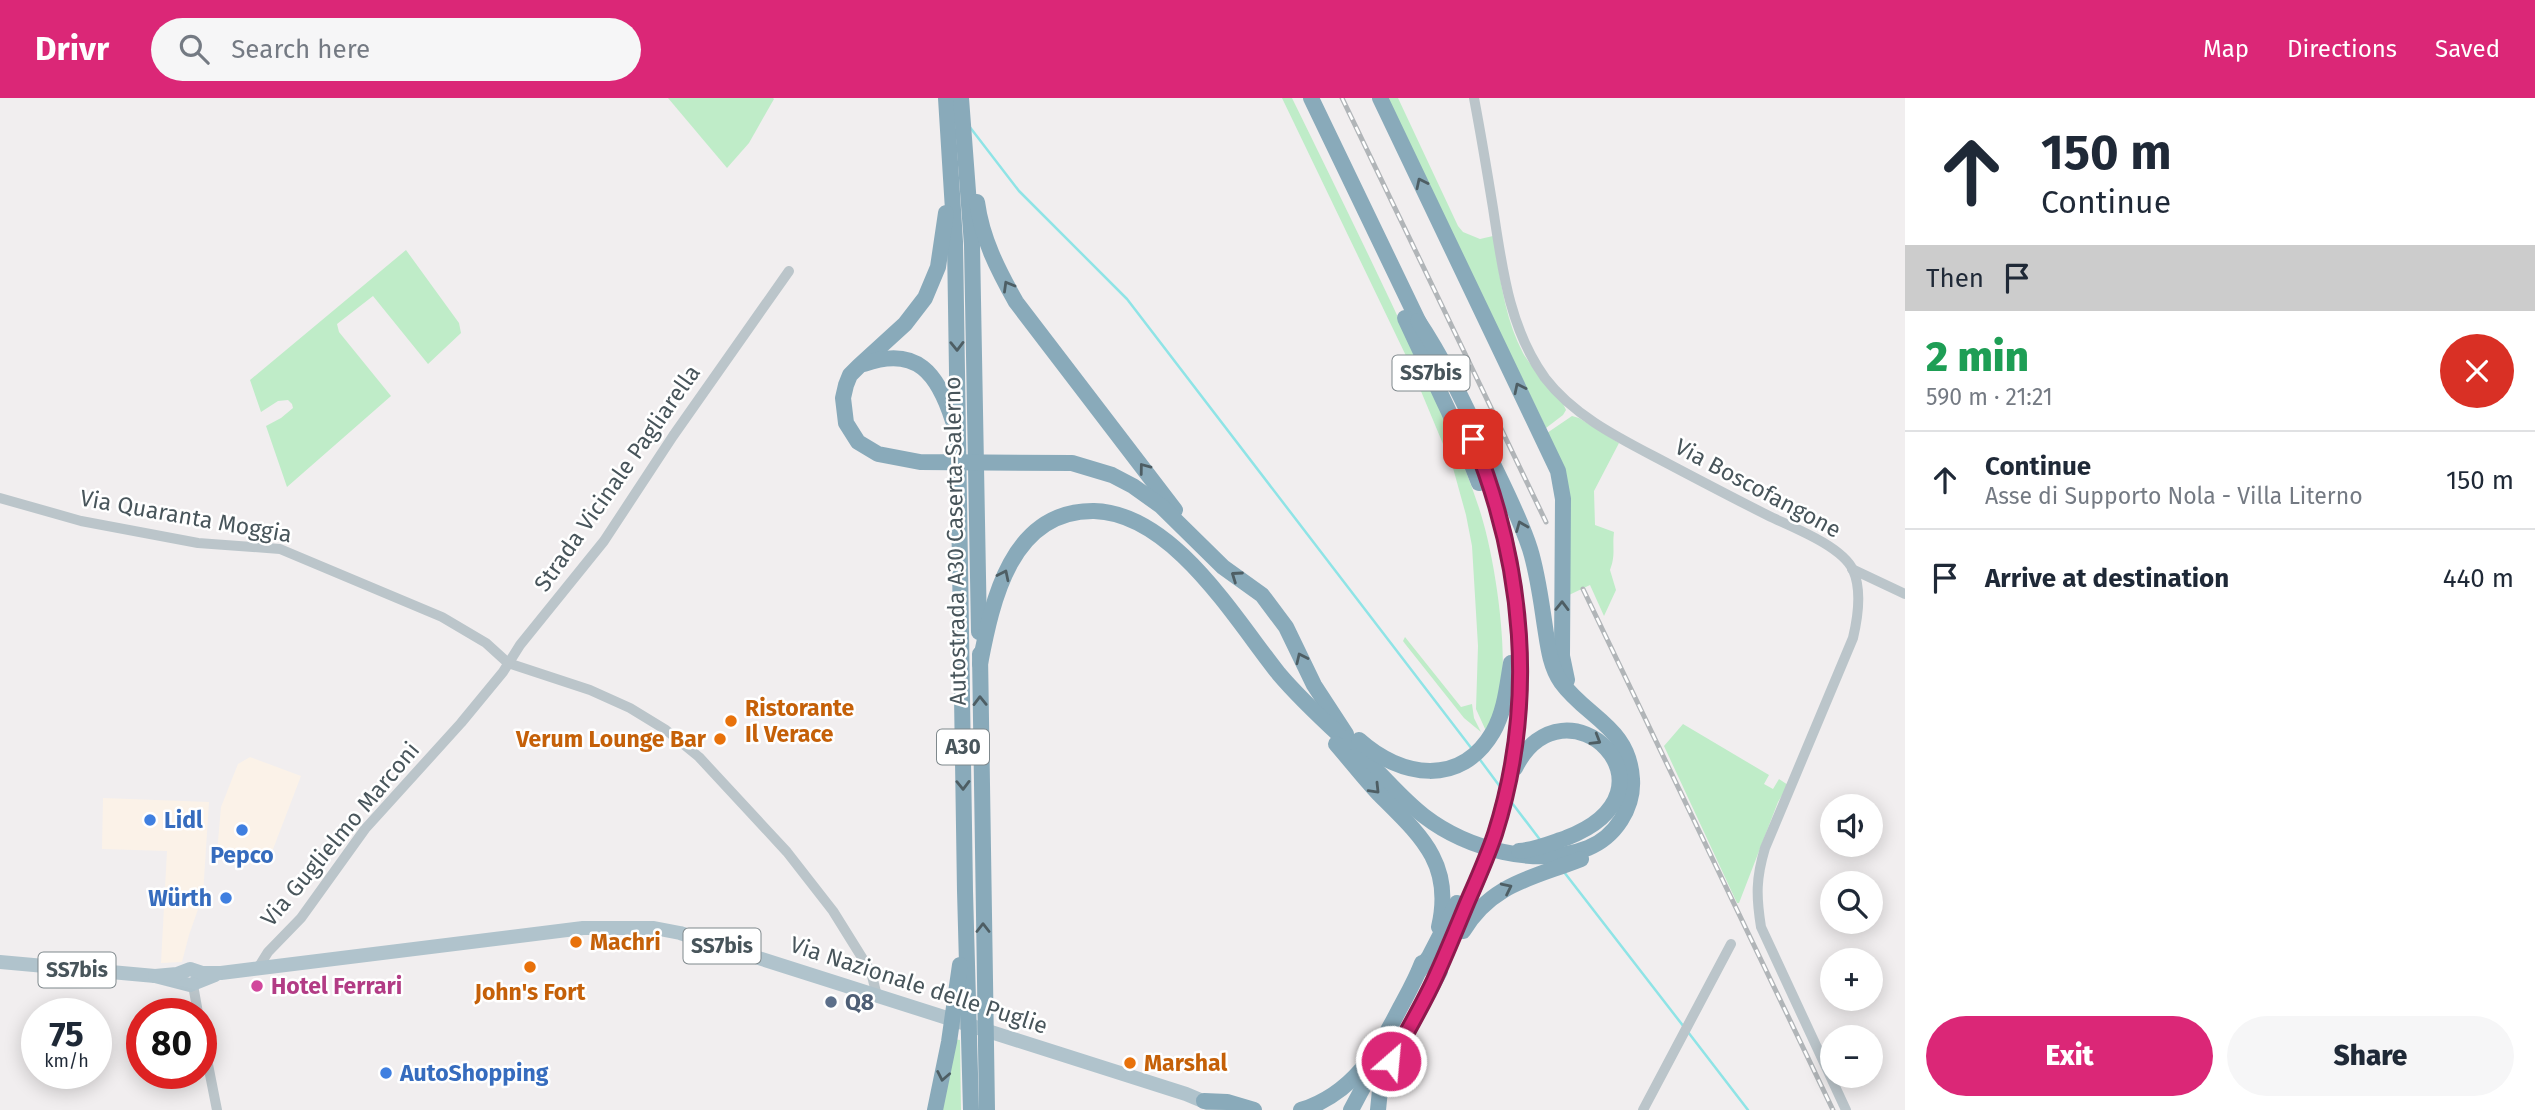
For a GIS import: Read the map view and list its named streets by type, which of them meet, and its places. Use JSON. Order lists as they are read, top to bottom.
{
  "streets": {
    "highway": ["SS7bis", "Autostrada A30 Caserta-Salerno", "A30"],
    "main road": ["Via Nazionale delle Puglie"],
    "street": [
      "Strada Vicinale Pagliarella",
      "Via Boscofangone",
      "Via Quaranta Moggia",
      "Via Guglielmo Marconi"
    ]
  },
  "crossings": [
    ["SS7bis", "Via Nazionale delle Puglie"],
    ["Strada Vicinale Pagliarella", "Via Quaranta Moggia"],
    ["Strada Vicinale Pagliarella", "Via Guglielmo Marconi"],
    ["Via Quaranta Moggia", "Via Guglielmo Marconi"],
    ["Via Guglielmo Marconi", "Via Nazionale delle Puglie"]
  ],
  "places": [
    "Ristorante Il Verace",
    "Verum Lounge Bar",
    "Lidl",
    "Pepco",
    "Würth",
    "Machri",
    "John's Fort",
    "Hotel Ferrari",
    "Q8",
    "Marshal",
    "AutoShopping"
  ],
  "page": {
    "header": "Drivr",
    "search": "Search here",
    "nav": ["Map", "Directions", "Saved"],
    "turn": ["150 m", "Continue"],
    "then": "Then",
    "heading": ["2 min", "590 m · 21:21"],
    "list": [
      {
        "name": "Continue",
        "note": "Asse di Supporto Nola - Villa Literno",
        "value": "150 m"
      },
      {
        "name": "Arrive at destination",
        "value": "440 m"
      }
    ],
    "map_buttons": ["+", "−"],
    "speed": "75 km/h",
    "limit": "80",
    "buttons": ["Exit", "Share"]
  }
}
